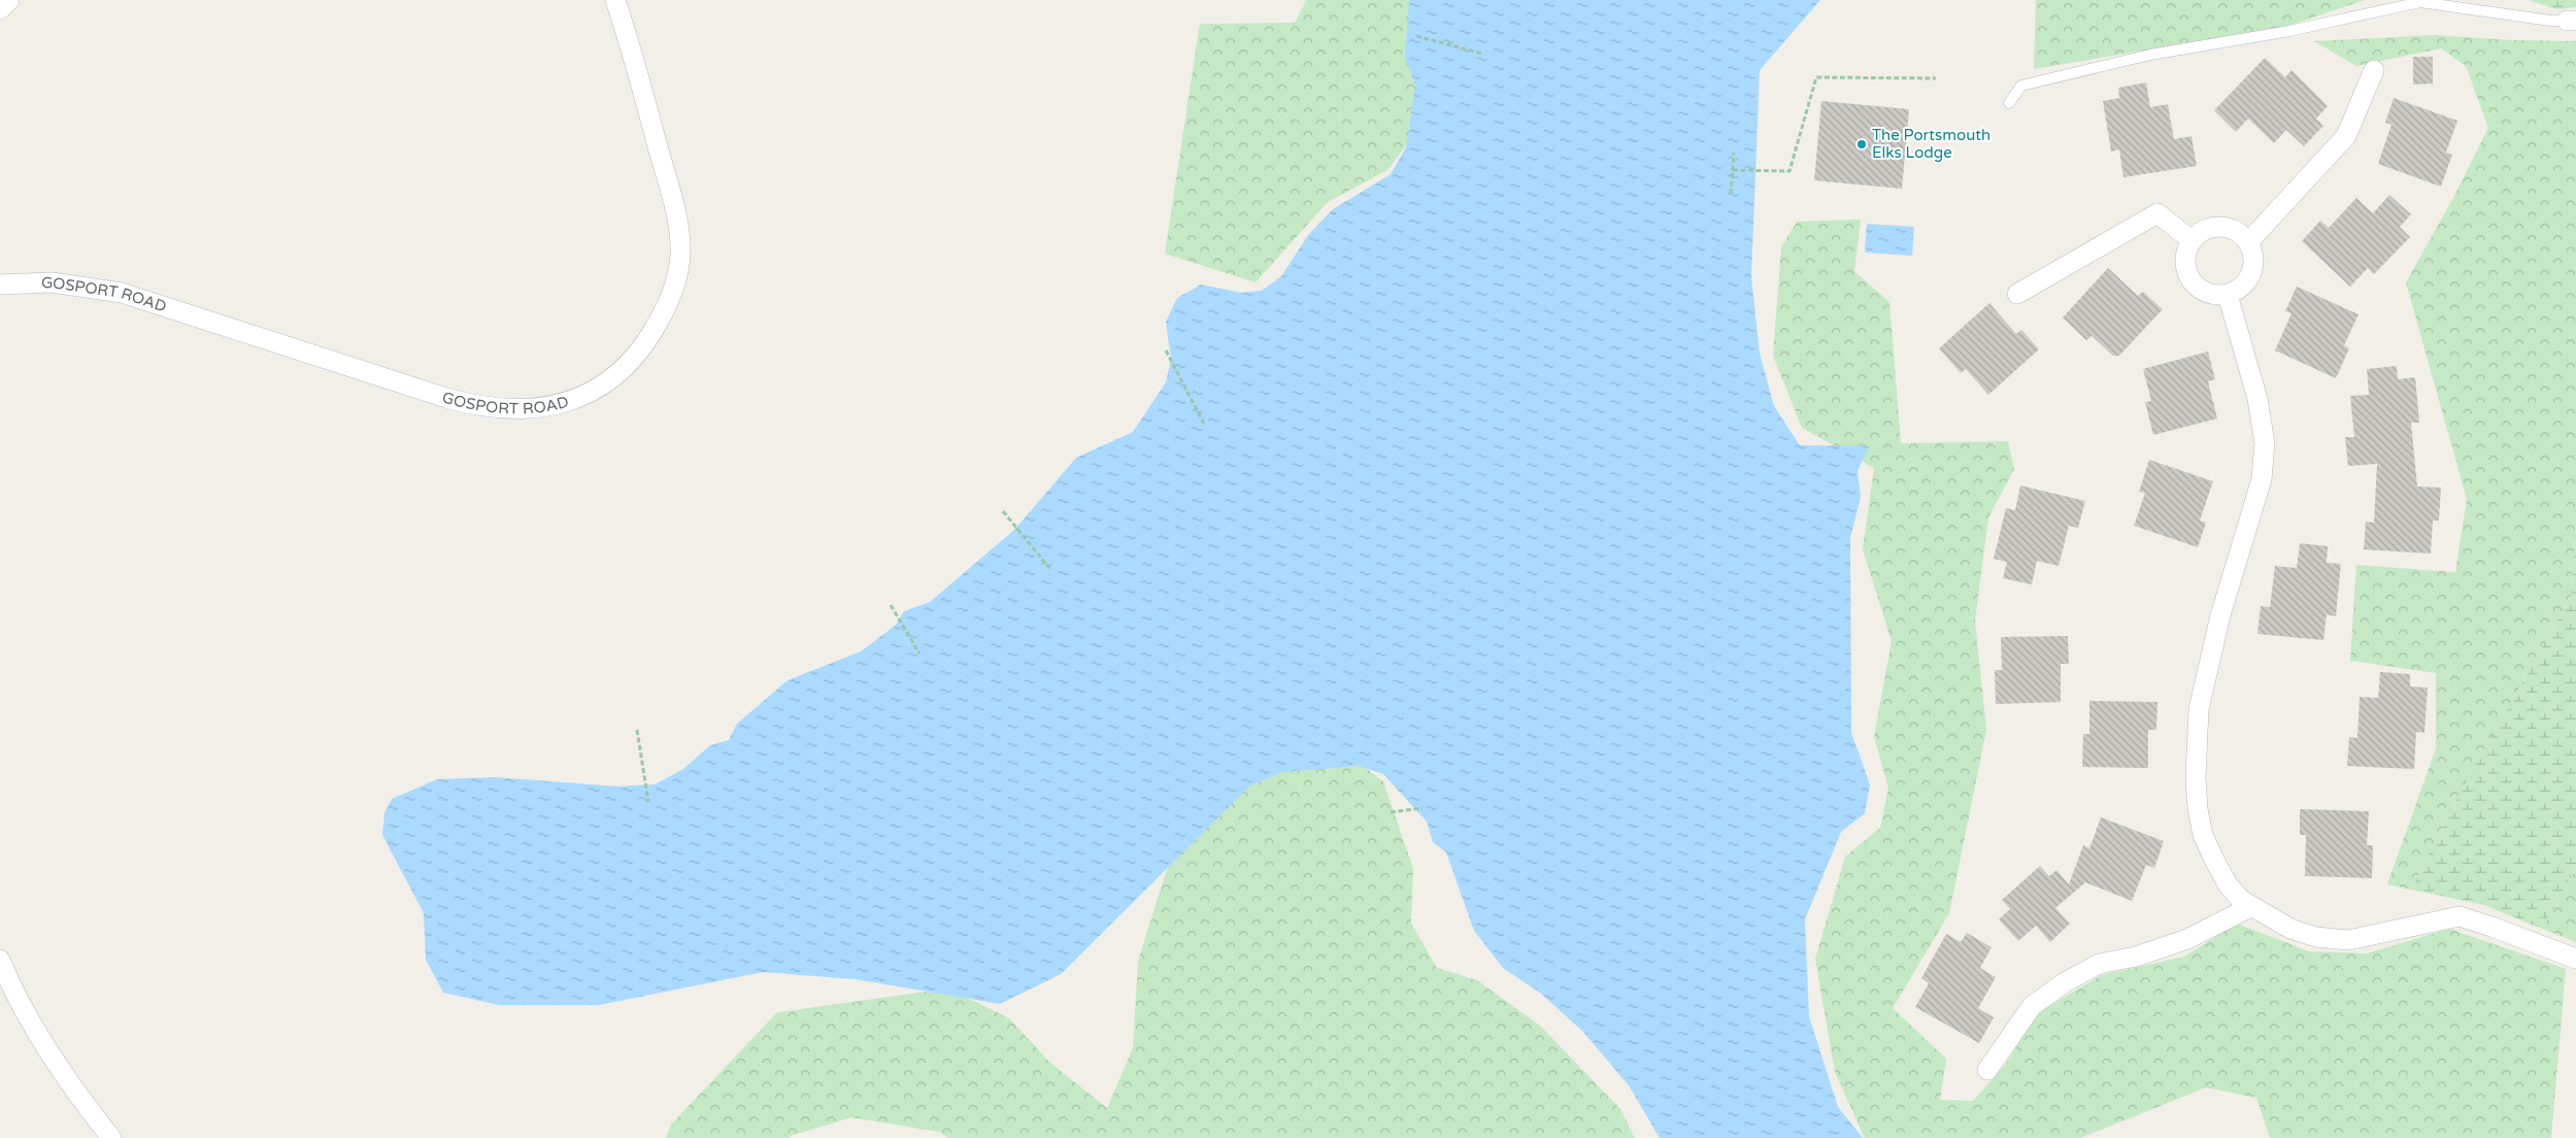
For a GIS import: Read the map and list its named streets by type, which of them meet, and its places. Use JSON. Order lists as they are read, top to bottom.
{
  "streets": {
    "street": ["GOSPORT ROAD"]
  },
  "places": ["The Portsmouth Elks Lodge"]
}
